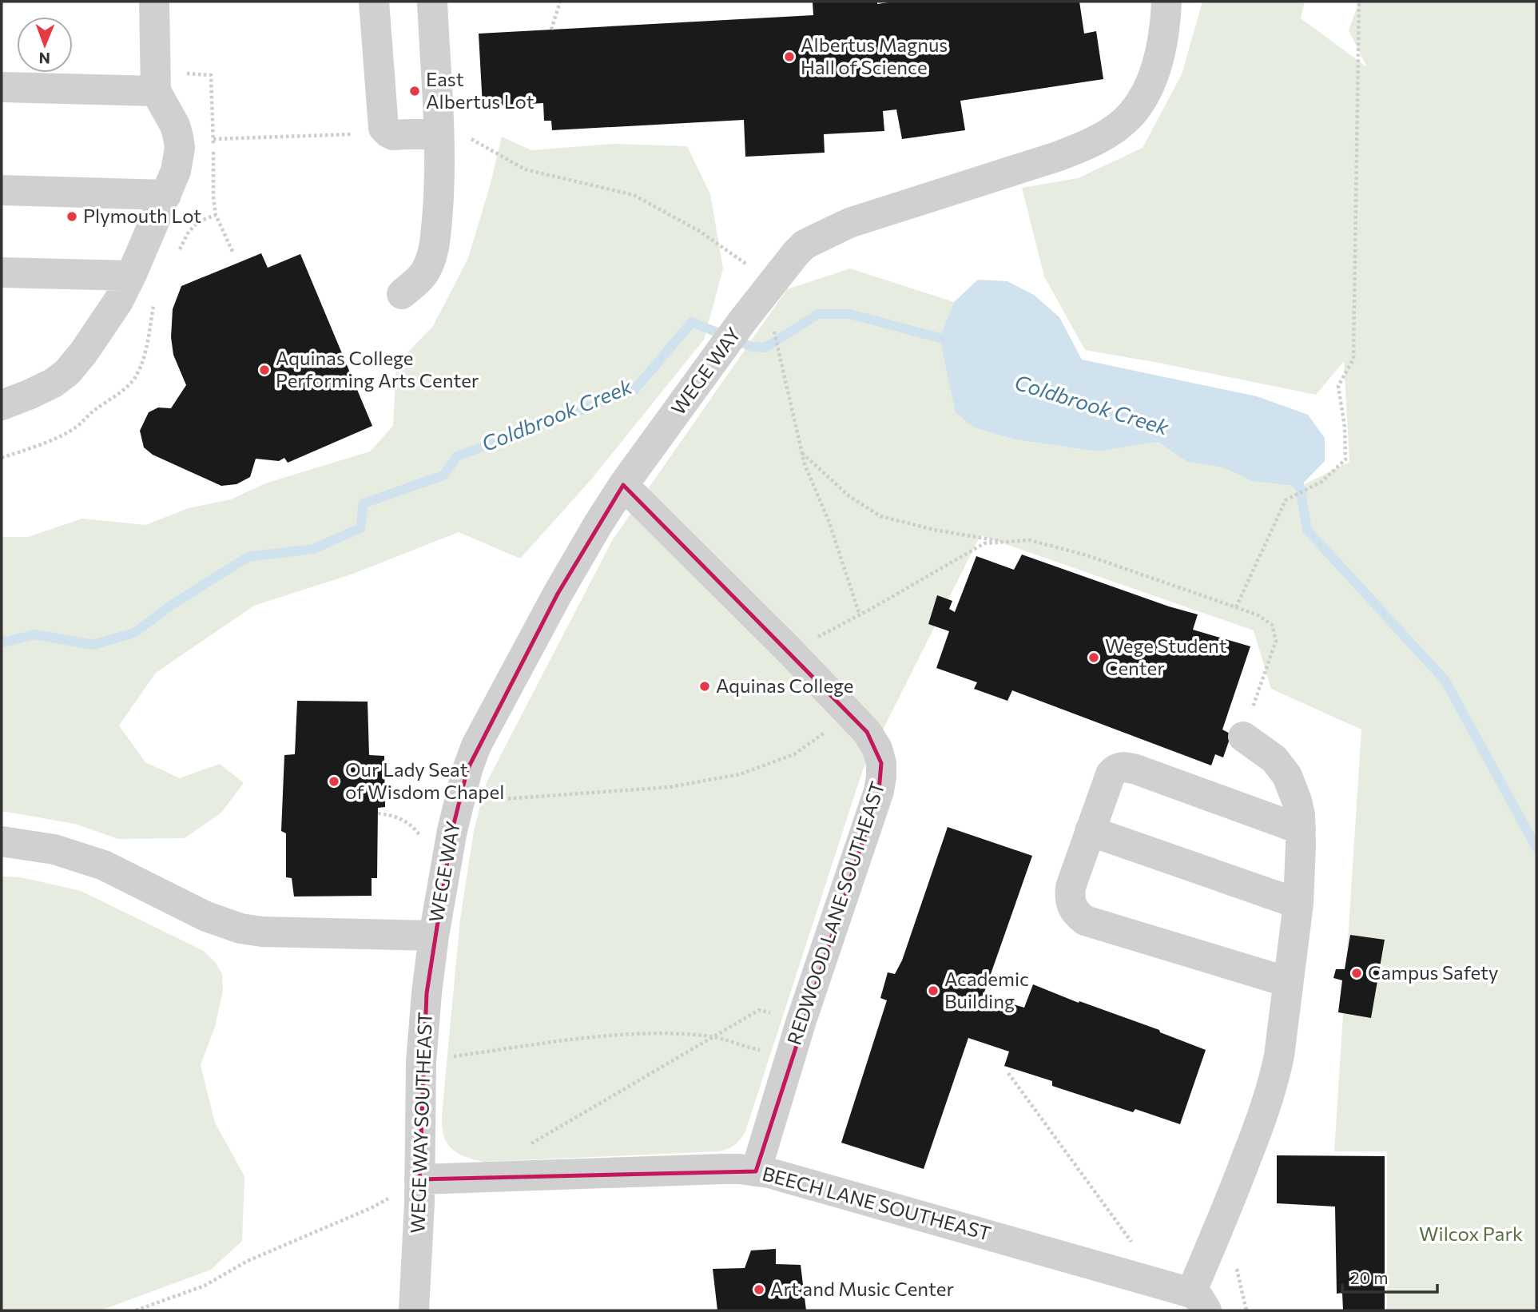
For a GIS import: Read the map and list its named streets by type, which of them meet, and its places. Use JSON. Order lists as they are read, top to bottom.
{
  "streets": {
    "street": [
      "WEGE WAY",
      "REDWOOD LANE SOUTHEAST",
      "WEGE WAY SOUTHEAST",
      "BEECH LANE SOUTHEAST"
    ]
  },
  "crossings": [
    ["WEGE WAY", "REDWOOD LANE SOUTHEAST"],
    ["WEGE WAY", "WEGE WAY SOUTHEAST"],
    ["REDWOOD LANE SOUTHEAST", "BEECH LANE SOUTHEAST"],
    ["WEGE WAY SOUTHEAST", "BEECH LANE SOUTHEAST"]
  ],
  "water": ["Coldbrook Creek"],
  "parks": ["Wilcox Park"],
  "places": [
    "Albertus Magnus Hall of Science",
    "East Albertus Lot",
    "Plymouth Lot",
    "Aquinas College Performing Arts Center",
    "Wege Student Center",
    "Aquinas College",
    "Our Lady Seat of Wisdom Chapel",
    "Campus Safety",
    "Academic Building",
    "Art and Music Center"
  ],
  "scale_bar": "20 m",
  "north": "bottom"
}
